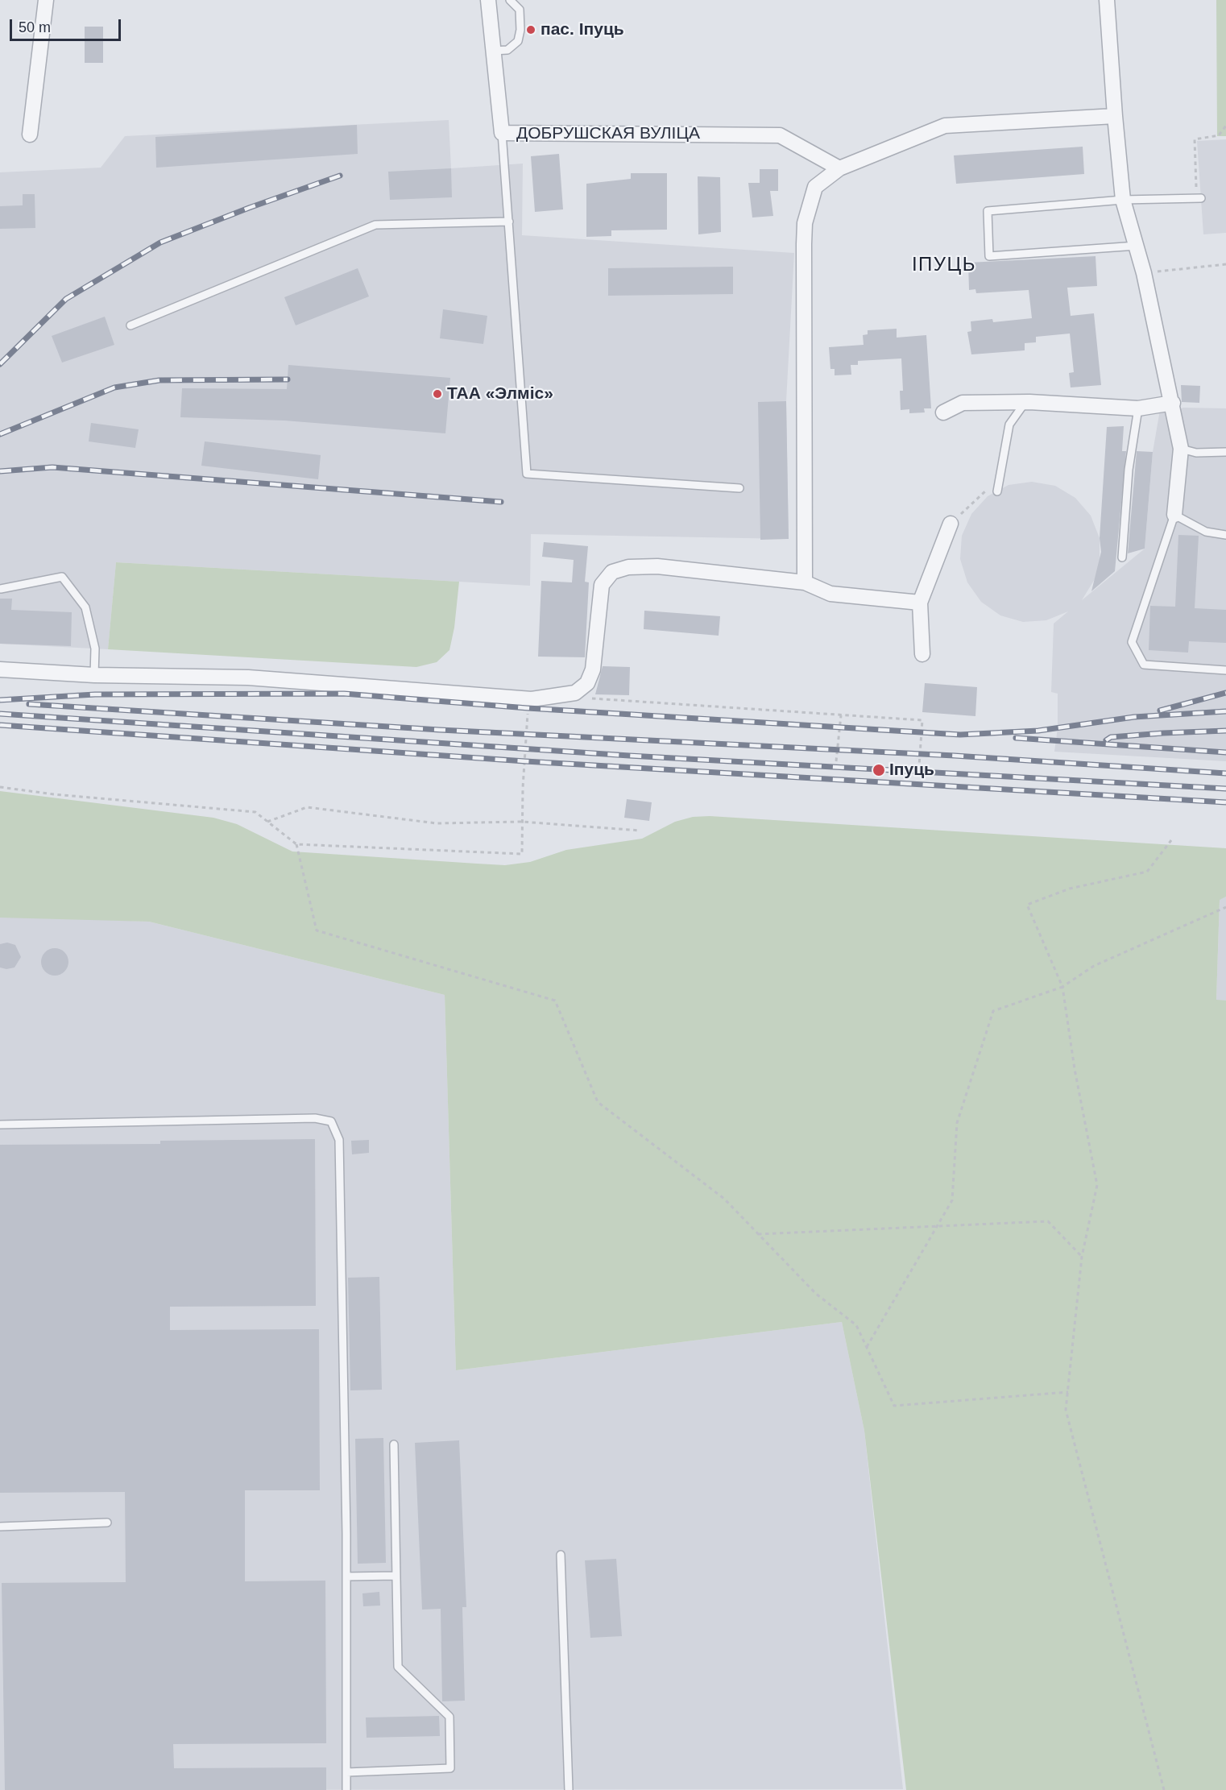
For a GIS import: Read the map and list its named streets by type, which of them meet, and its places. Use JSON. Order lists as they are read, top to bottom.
{
  "streets": {
    "street": ["ДОБРУШСКАЯ ВУЛІЦА"]
  },
  "districts": ["ІПУЦЬ"],
  "places": ["пас. Іпуць", "ТАА «Элміс»", "Іпуць"],
  "scale_bar": "50 m"
}
